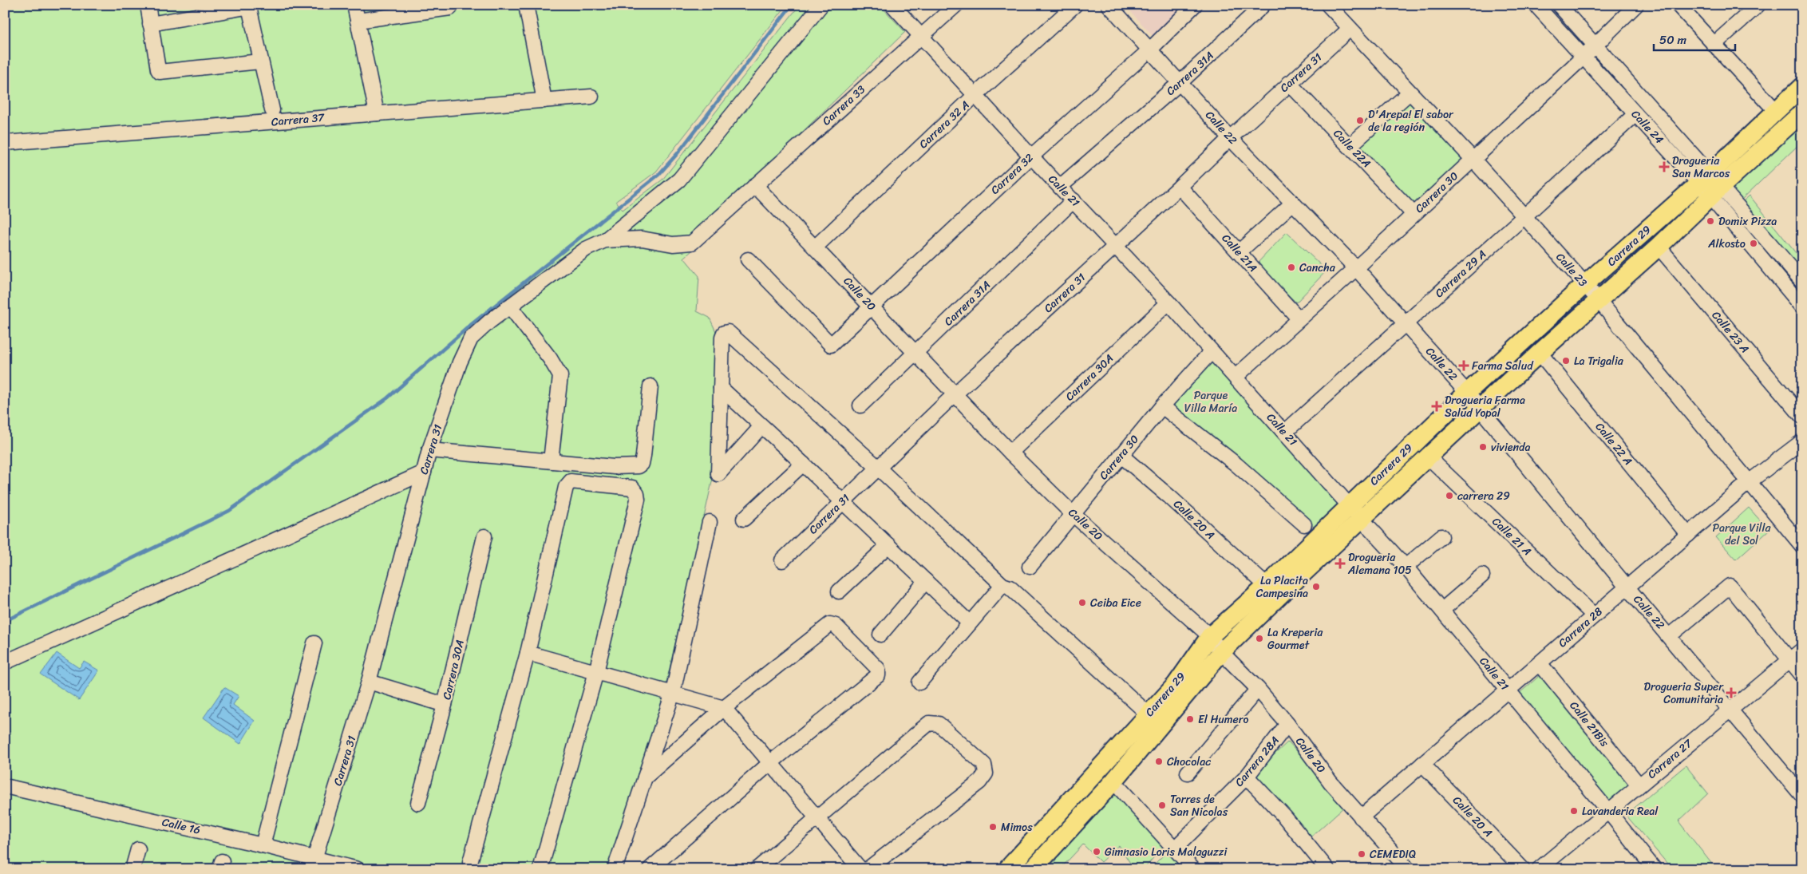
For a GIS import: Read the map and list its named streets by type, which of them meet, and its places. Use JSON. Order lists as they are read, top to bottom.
{
  "streets": {
    "main road": ["Carrera 29"],
    "street": [
      "Carrera 31",
      "Carrera 31A",
      "Carrera 33",
      "Carrera 37",
      "Carrera 32 A",
      "Calle 24",
      "Calle 22",
      "Calle 22A",
      "Carrera 32",
      "Calle 21",
      "Carrera 30",
      "Calle 21A",
      "Calle 23",
      "Carrera 29 A",
      "Calle 20",
      "Calle 23 A",
      "Carrera 30A",
      "Calle 22 A",
      "Calle 20 A",
      "Calle 21 A",
      "Carrera 28",
      "Calle 21Bis",
      "Carrera 27",
      "Carrera 28A",
      "Calle 16"
    ]
  },
  "crossings": [
    ["Carrera 31", "Carrera 33"],
    ["Carrera 31", "Calle 22"],
    ["Carrera 31", "Calle 22A"],
    ["Carrera 31", "Calle 21"],
    ["Carrera 31", "Calle 21A"],
    ["Carrera 31", "Calle 23"],
    ["Carrera 31", "Calle 20"],
    ["Carrera 31", "Calle 16"],
    ["Carrera 31A", "Calle 22"],
    ["Carrera 31A", "Calle 21"],
    ["Carrera 31A", "Calle 20"],
    ["Carrera 33", "Calle 21"],
    ["Carrera 33", "Calle 20"],
    ["Carrera 32 A", "Calle 21"],
    ["Carrera 32 A", "Calle 20"],
    ["Calle 24", "Carrera 30"],
    ["Calle 24", "Carrera 29"],
    ["Calle 24", "Carrera 29 A"],
    ["Calle 22", "Carrera 32"],
    ["Calle 22", "Carrera 30"],
    ["Calle 22", "Carrera 29"],
    ["Calle 22", "Carrera 29 A"],
    ["Calle 22", "Carrera 28"],
    ["Calle 22", "Carrera 27"],
    ["Calle 22A", "Carrera 30"],
    ["Carrera 32", "Calle 21"],
    ["Carrera 32", "Calle 20"],
    ["Calle 21", "Carrera 30"],
    ["Calle 21", "Carrera 29"],
    ["Calle 21", "Carrera 29 A"],
    ["Calle 21", "Carrera 30A"],
    ["Calle 21", "Carrera 28"],
    ["Calle 21", "Carrera 27"],
    ["Carrera 30", "Calle 21A"],
    ["Carrera 30", "Calle 23"],
    ["Carrera 30", "Calle 20"],
    ["Carrera 30", "Calle 20 A"],
    ["Carrera 29", "Calle 23"],
    ["Carrera 29", "Calle 20"],
    ["Carrera 29", "Calle 23 A"],
    ["Carrera 29", "Calle 22 A"],
    ["Carrera 29", "Calle 20 A"],
    ["Carrera 29", "Calle 21 A"],
    ["Calle 23", "Carrera 29 A"],
    ["Calle 23", "Carrera 28"],
    ["Calle 20", "Carrera 30A"],
    ["Calle 20", "Carrera 28"],
    ["Calle 20", "Carrera 28A"],
    ["Calle 22 A", "Carrera 28"],
    ["Calle 20 A", "Carrera 28"],
    ["Calle 21 A", "Carrera 28"],
    ["Carrera 28", "Calle 21Bis"],
    ["Calle 21Bis", "Carrera 27"]
  ],
  "parks": ["Parque Villa María", "Parque Villa del Sol"],
  "places": {
    "other": [
      "D'Arepa! El sabor de la región",
      "Domix Pizza",
      "Alkosto",
      "Cancha",
      "La Trigalia",
      "vivienda",
      "carrera 29",
      "La Placita Campesina",
      "Ceiba Eice",
      "La Kreperia Gourmet",
      "El Humero",
      "Chocolac",
      "Torres de San Nicolas",
      "Lavanderia Real",
      "Mimos",
      "Gimnasio Loris Malaguzzi",
      "CEMEDIQ"
    ],
    "health": [
      "Drogueria San Marcos",
      "Farma Salud",
      "Drogueria Farma Salud Yopal",
      "Drogueria Alemana 105",
      "Drogueria Super Comunitaria"
    ]
  },
  "scale_bar": "50 m"
}
